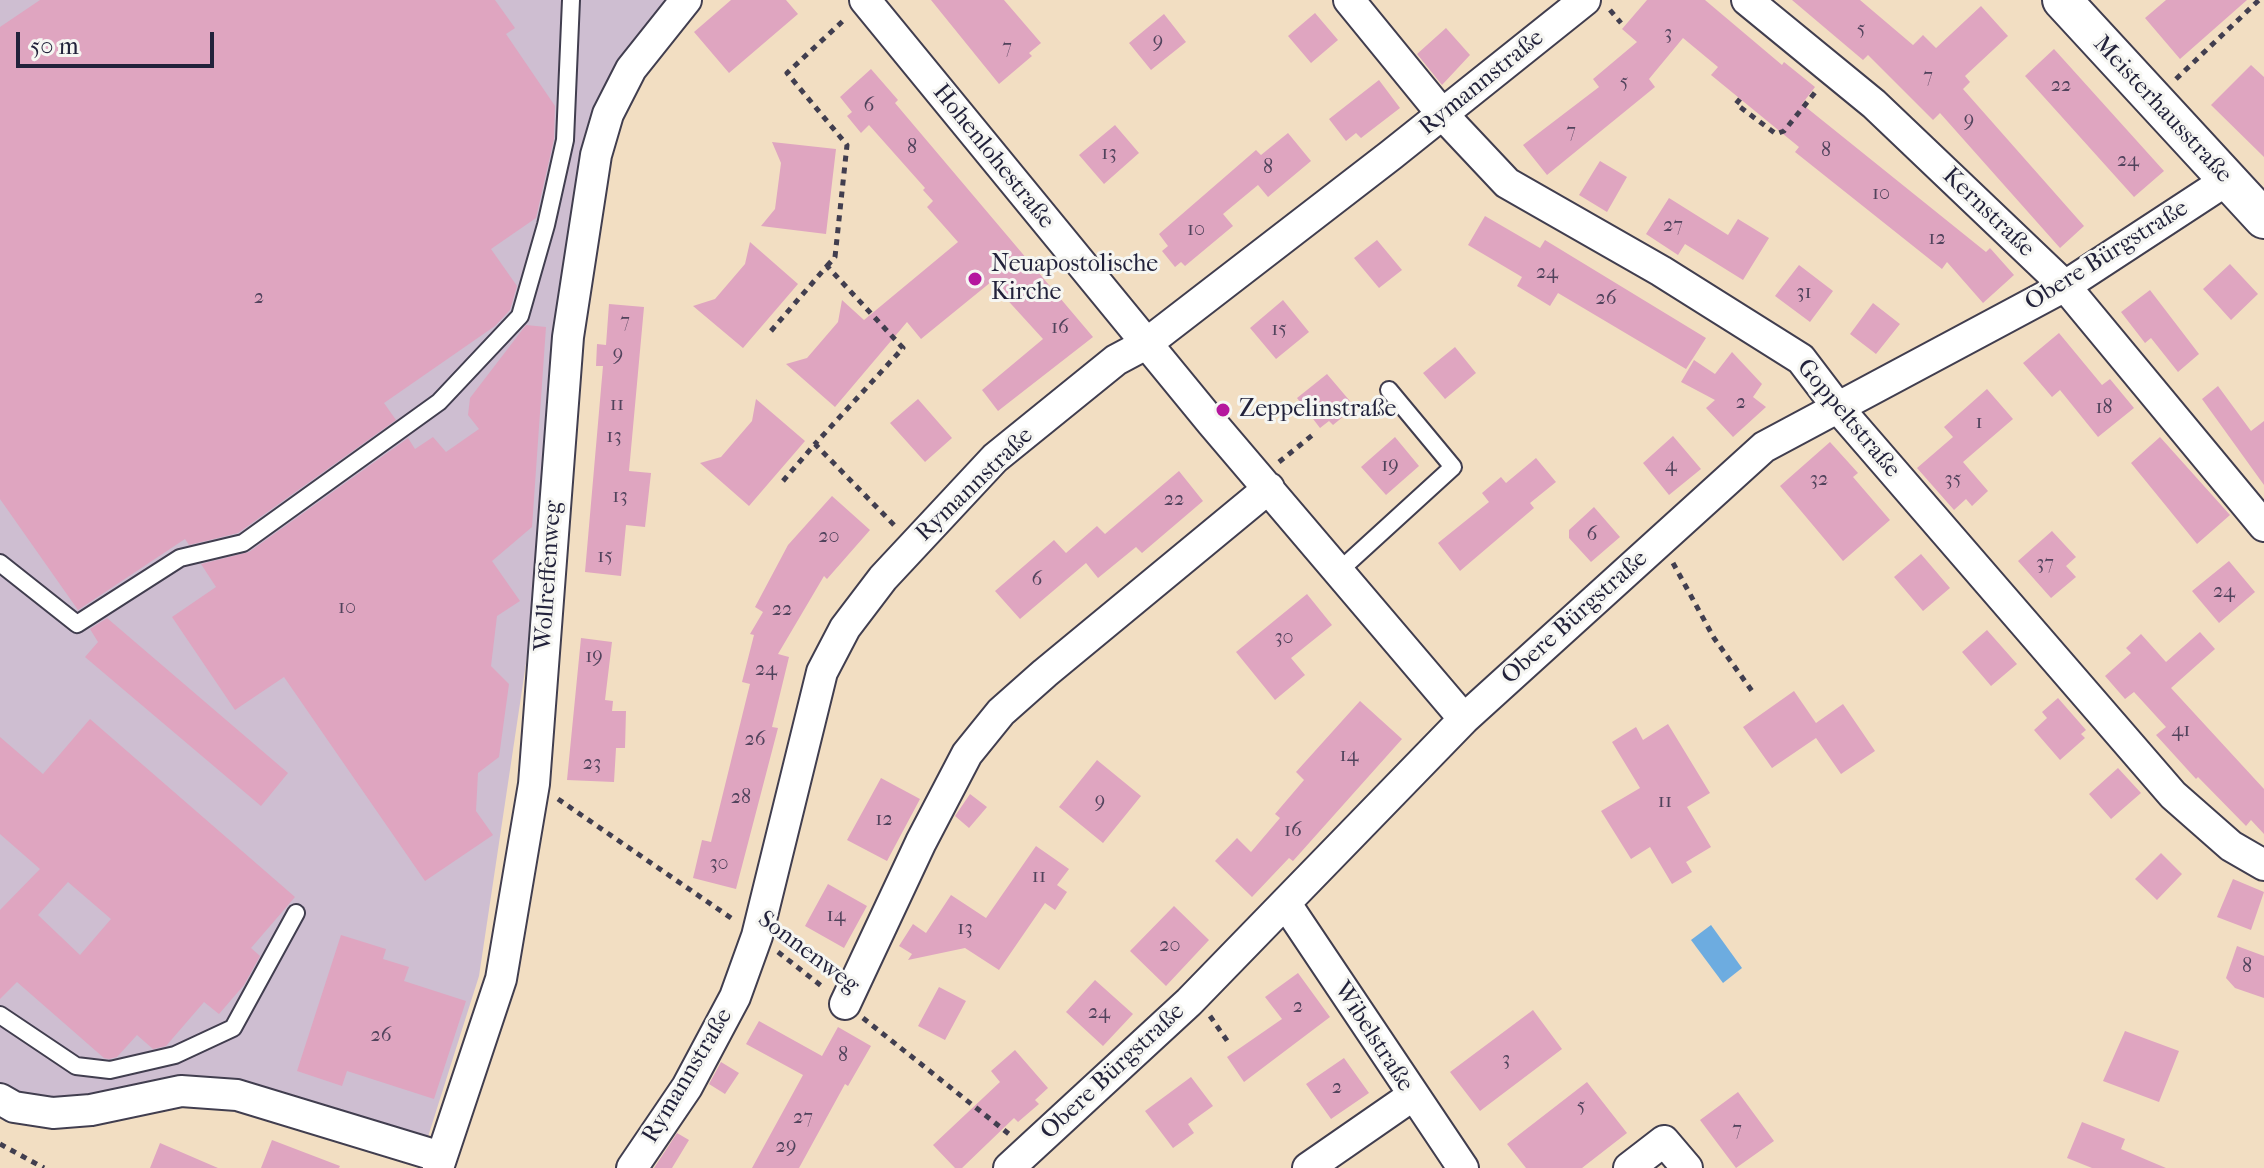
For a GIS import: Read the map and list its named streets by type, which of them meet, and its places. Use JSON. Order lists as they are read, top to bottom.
{
  "streets": {
    "street": [
      "Rymannstraße",
      "Meisterhausstraße",
      "Hohenlohestraße",
      "Kernstraße",
      "Obere Bürgstraße",
      "Goppeltstraße",
      "Wollreffenweg",
      "Wibelstraße"
    ],
    "path": ["Sonnenweg"]
  },
  "crossings": [
    ["Rymannstraße", "Hohenlohestraße"],
    ["Rymannstraße", "Goppeltstraße"],
    ["Rymannstraße", "Sonnenweg"],
    ["Meisterhausstraße", "Obere Bürgstraße"],
    ["Hohenlohestraße", "Obere Bürgstraße"],
    ["Kernstraße", "Obere Bürgstraße"],
    ["Obere Bürgstraße", "Goppeltstraße"],
    ["Obere Bürgstraße", "Sonnenweg"],
    ["Obere Bürgstraße", "Wibelstraße"],
    ["Wollreffenweg", "Sonnenweg"]
  ],
  "places": ["Neuapostolische Kirche", "Zeppelinstraße"],
  "house_numbers": [
    "5",
    "3",
    "9",
    "7",
    "7",
    "5",
    "22",
    "6",
    "9",
    "7",
    "8",
    "8",
    "13",
    "24",
    "8",
    "10",
    "27",
    "10",
    "12",
    "24",
    "31",
    "2",
    "26",
    "7",
    "16",
    "15",
    "9",
    "2",
    "11",
    "18",
    "1",
    "13",
    "19",
    "4",
    "32",
    "35",
    "13",
    "22",
    "6",
    "20",
    "15",
    "37",
    "6",
    "24",
    "10",
    "22",
    "30",
    "19",
    "24",
    "41",
    "26",
    "14",
    "23",
    "28",
    "9",
    "11",
    "12",
    "16",
    "30",
    "11",
    "14",
    "13",
    "20",
    "8",
    "2",
    "24",
    "26",
    "8",
    "3",
    "2",
    "5",
    "27",
    "7",
    "29"
  ],
  "scale_bar": "50 m"
}
